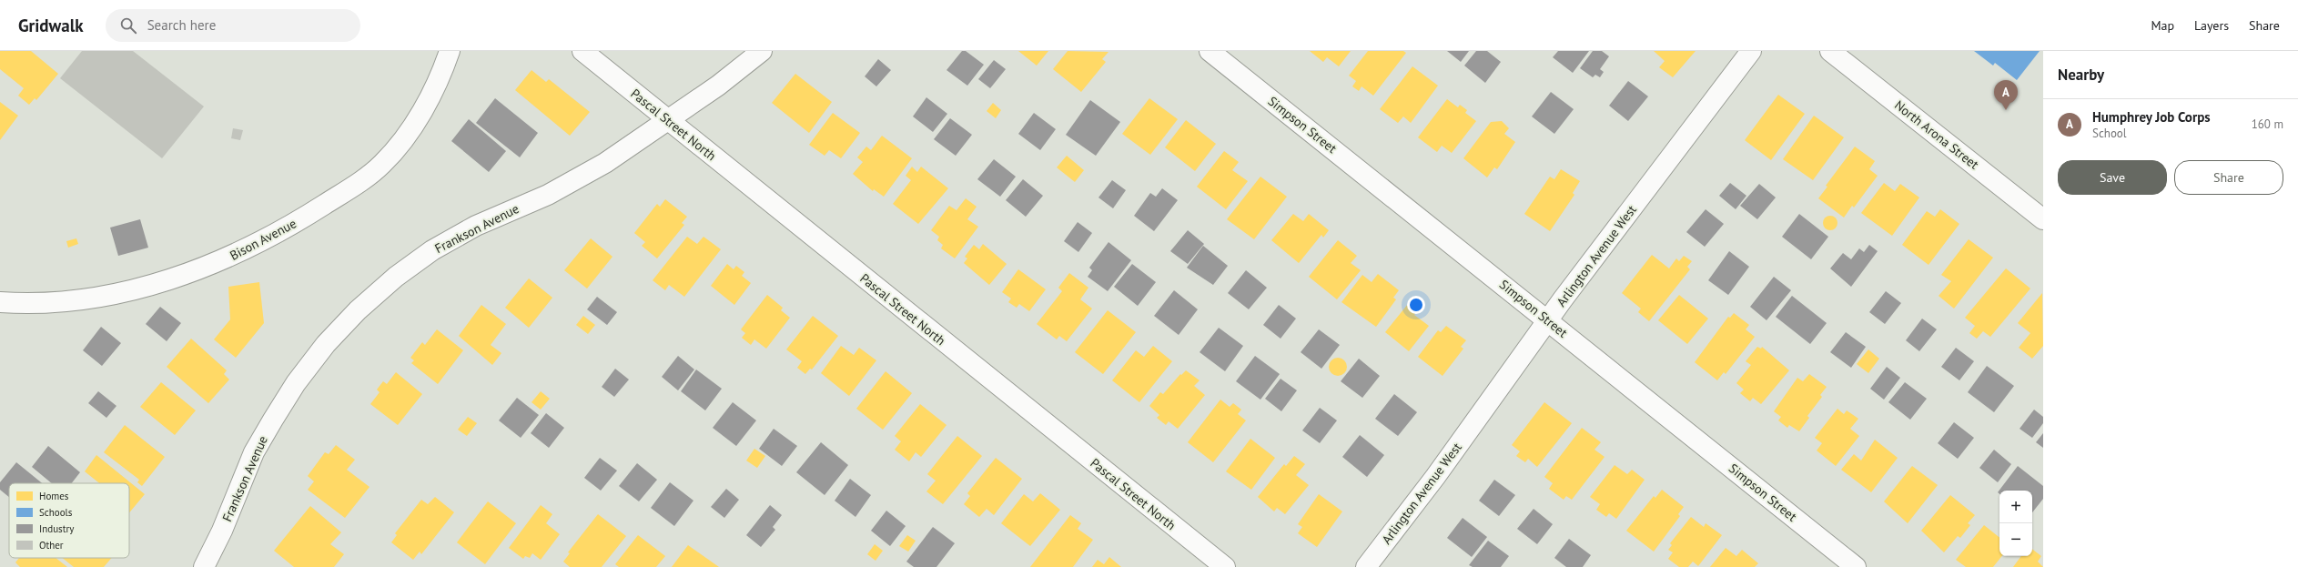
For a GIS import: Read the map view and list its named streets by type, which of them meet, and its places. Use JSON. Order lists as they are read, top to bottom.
{
  "streets": {
    "street": [
      "Pascal Street North",
      "Simpson Street",
      "North Arona Street",
      "Frankson Avenue",
      "Bison Avenue",
      "Arlington Avenue West"
    ]
  },
  "crossings": [
    ["Pascal Street North", "Frankson Avenue"],
    ["Simpson Street", "Arlington Avenue West"]
  ],
  "legend": [
    "Homes",
    "Schools",
    "Industry",
    "Other"
  ],
  "page": {
    "header": "Gridwalk",
    "search": "Search here",
    "nav": ["Map", "Layers", "Share"],
    "heading": "Nearby",
    "pins": "A",
    "list": [
      {
        "mark": "A",
        "name": "Humphrey Job Corps",
        "note": "School",
        "value": "160 m"
      }
    ],
    "buttons": ["Save", "Share"],
    "map_buttons": ["+", "−"]
  }
}
